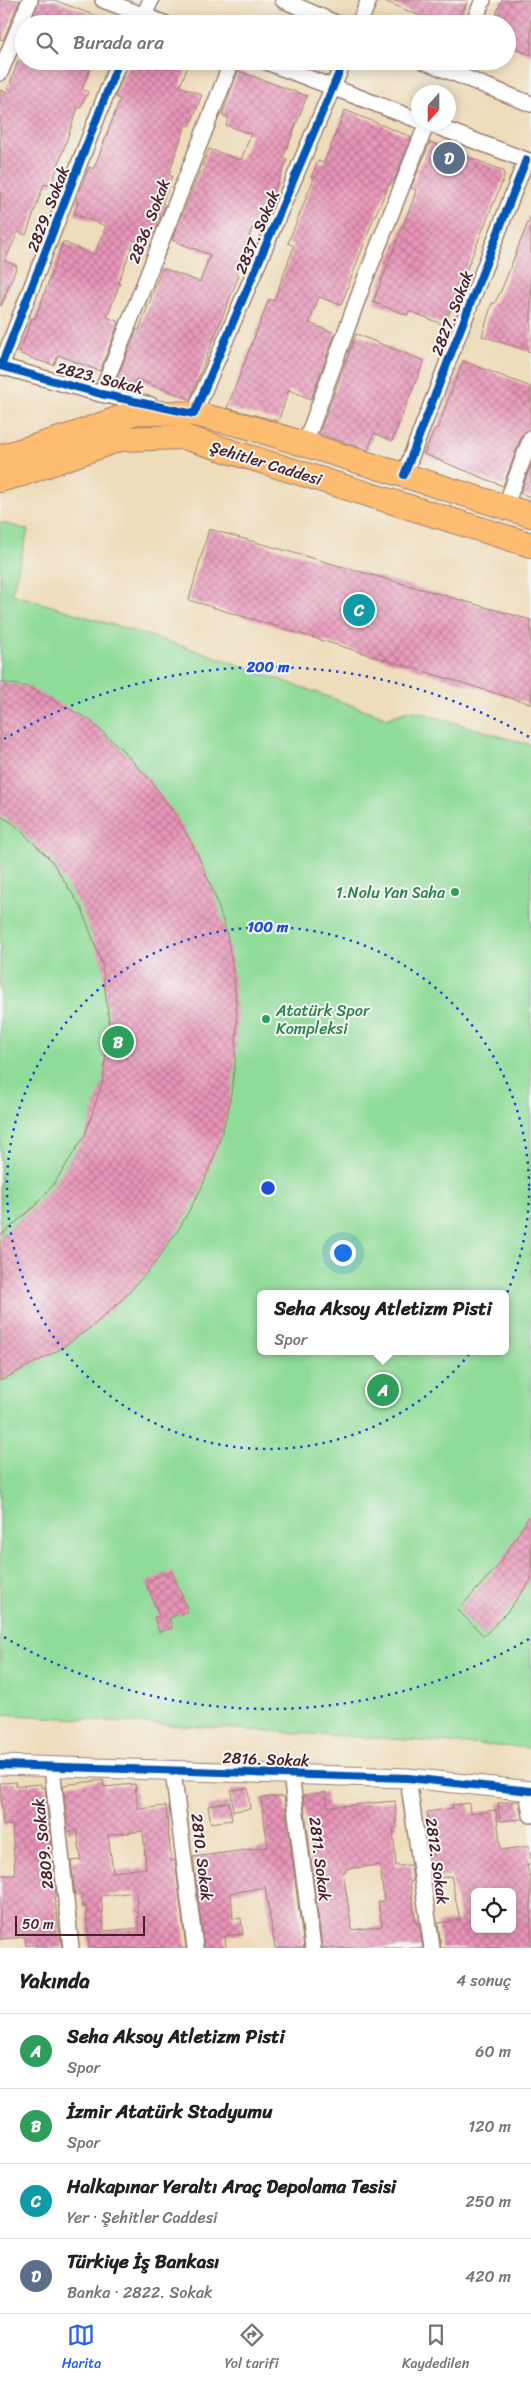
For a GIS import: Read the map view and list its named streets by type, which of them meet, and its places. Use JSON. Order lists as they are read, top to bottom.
{
  "streets": {
    "main road": ["Şehitler Caddesi"],
    "street": [
      "2829. Sokak",
      "2836. Sokak",
      "2837. Sokak",
      "2827. Sokak",
      "2823. Sokak",
      "2816. Sokak",
      "2809. Sokak",
      "2810. Sokak",
      "2811. Sokak",
      "2812. Sokak"
    ]
  },
  "crossings": [
    ["2829. Sokak", "2823. Sokak"],
    ["2836. Sokak", "2823. Sokak"],
    ["2837. Sokak", "2823. Sokak"],
    ["2837. Sokak", "Şehitler Caddesi"],
    ["2827. Sokak", "Şehitler Caddesi"],
    ["2823. Sokak", "Şehitler Caddesi"],
    ["2816. Sokak", "2809. Sokak"],
    ["2816. Sokak", "2810. Sokak"],
    ["2816. Sokak", "2811. Sokak"],
    ["2816. Sokak", "2812. Sokak"]
  ],
  "places": ["1.Nolu Yan Saha", "Atatürk Spor Kompleksi"],
  "scale_bar": "50 m",
  "north": "bottom",
  "page": {
    "search": "Burada ara",
    "pins": [
      "D",
      "C",
      "B",
      "A"
    ],
    "popup": ["Seha Aksoy Atletizm Pisti", "Spor"],
    "scale": "50 m",
    "heading": ["Yakında", "4 sonuç"],
    "list": [
      {
        "mark": "A",
        "name": "Seha Aksoy Atletizm Pisti",
        "note": "Spor",
        "value": "60 m"
      },
      {
        "mark": "B",
        "name": "İzmir Atatürk Stadyumu",
        "note": "Spor",
        "value": "120 m"
      },
      {
        "mark": "C",
        "name": "Halkapınar Yeraltı Araç Depolama Tesisi",
        "note": "Yer · Şehitler Caddesi",
        "value": "250 m"
      },
      {
        "mark": "D",
        "name": "Türkiye İş Bankası",
        "note": "Banka · 2822. Sokak",
        "value": "420 m"
      }
    ],
    "nav": ["Harita", "Yol tarifi", "Kaydedilen"]
  },
  "rings": ["200 m", "100 m"]
}
